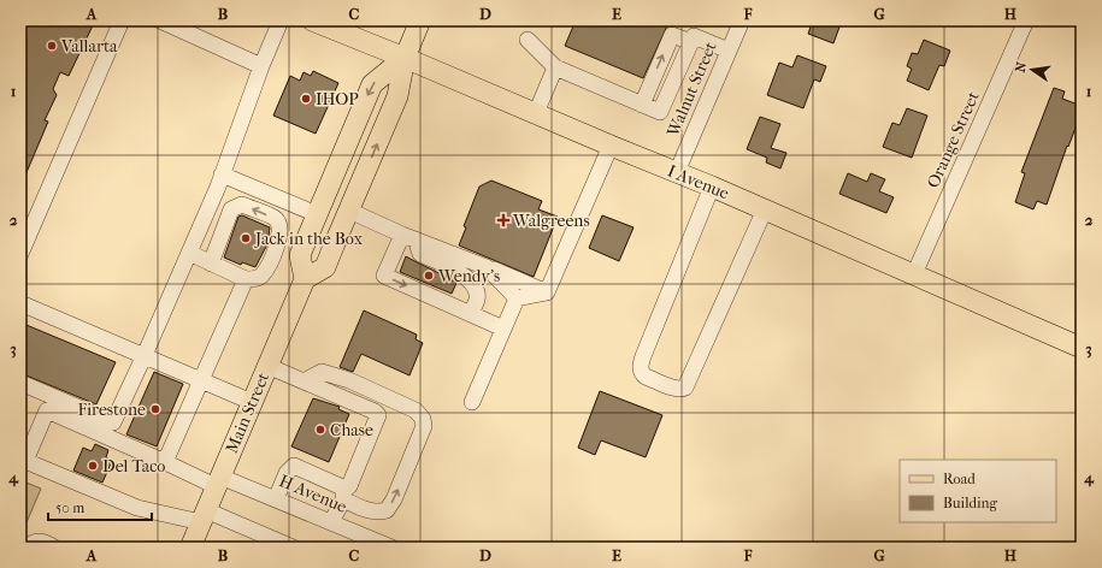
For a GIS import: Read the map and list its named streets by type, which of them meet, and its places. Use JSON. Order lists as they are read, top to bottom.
{
  "streets": {
    "main road": ["I Avenue", "Main Street"],
    "street": ["Walnut Street", "Orange Street", "H Avenue"]
  },
  "crossings": [
    ["Walnut Street", "I Avenue"],
    ["Orange Street", "I Avenue"],
    ["Main Street", "H Avenue"]
  ],
  "places": {
    "other": [
      "Vallarta",
      "IHOP",
      "Jack in the Box",
      "Wendy's",
      "Firestone",
      "Chase",
      "Del Taco"
    ],
    "health": ["Walgreens"]
  },
  "legend": ["Road", "Building"],
  "scale_bar": "50 m",
  "north": "left",
  "grid": {
    "columns": [
      "A",
      "B",
      "C",
      "D",
      "E",
      "F",
      "G",
      "H"
    ],
    "rows": [
      "1",
      "2",
      "3",
      "4"
    ]
  }
}
